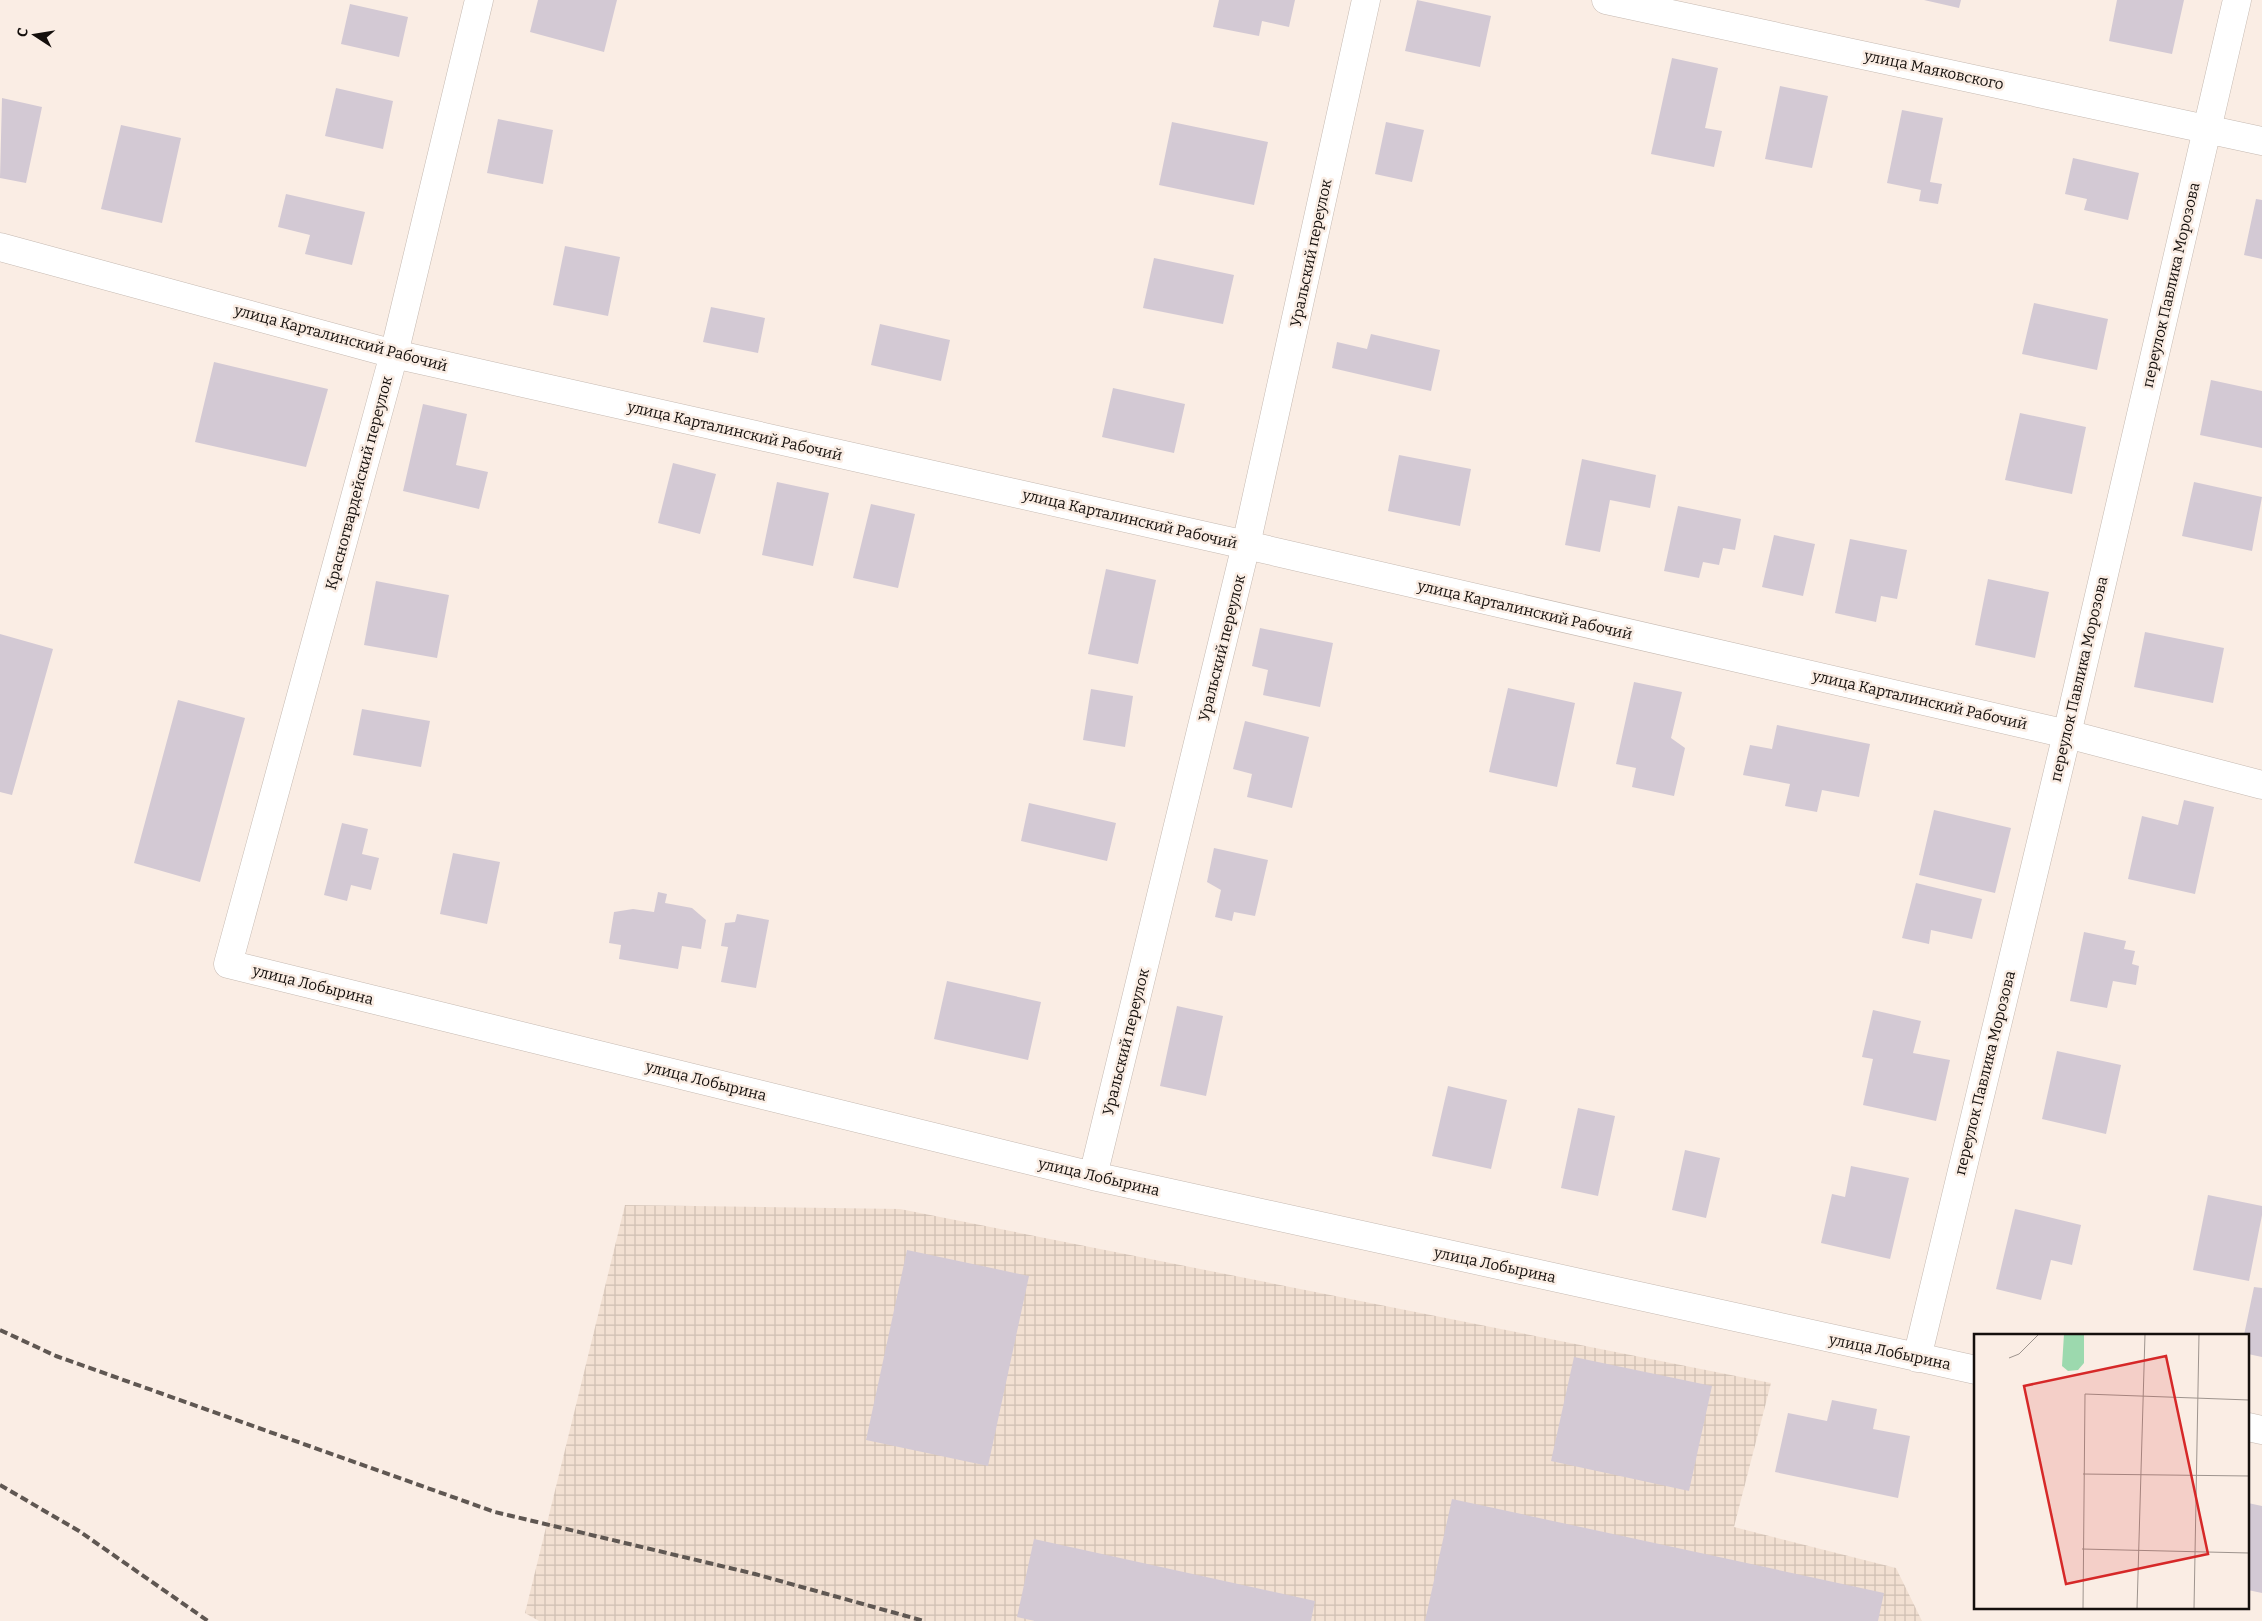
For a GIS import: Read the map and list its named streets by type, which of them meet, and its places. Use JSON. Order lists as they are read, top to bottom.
{
  "streets": {
    "street": [
      "улица Маяковского",
      "Уральский переулок",
      "переулок Павлика Морозова",
      "улица Карталинский Рабочий",
      "Красногвардейский переулок",
      "улица Лобырина"
    ]
  },
  "crossings": [
    ["улица Маяковского", "переулок Павлика Морозова"],
    ["Уральский переулок", "улица Карталинский Рабочий"],
    ["Уральский переулок", "улица Лобырина"],
    ["переулок Павлика Морозова", "улица Карталинский Рабочий"],
    ["переулок Павлика Морозова", "улица Лобырина"],
    ["улица Карталинский Рабочий", "Красногвардейский переулок"],
    ["Красногвардейский переулок", "улица Лобырина"]
  ],
  "north": "left"
}
